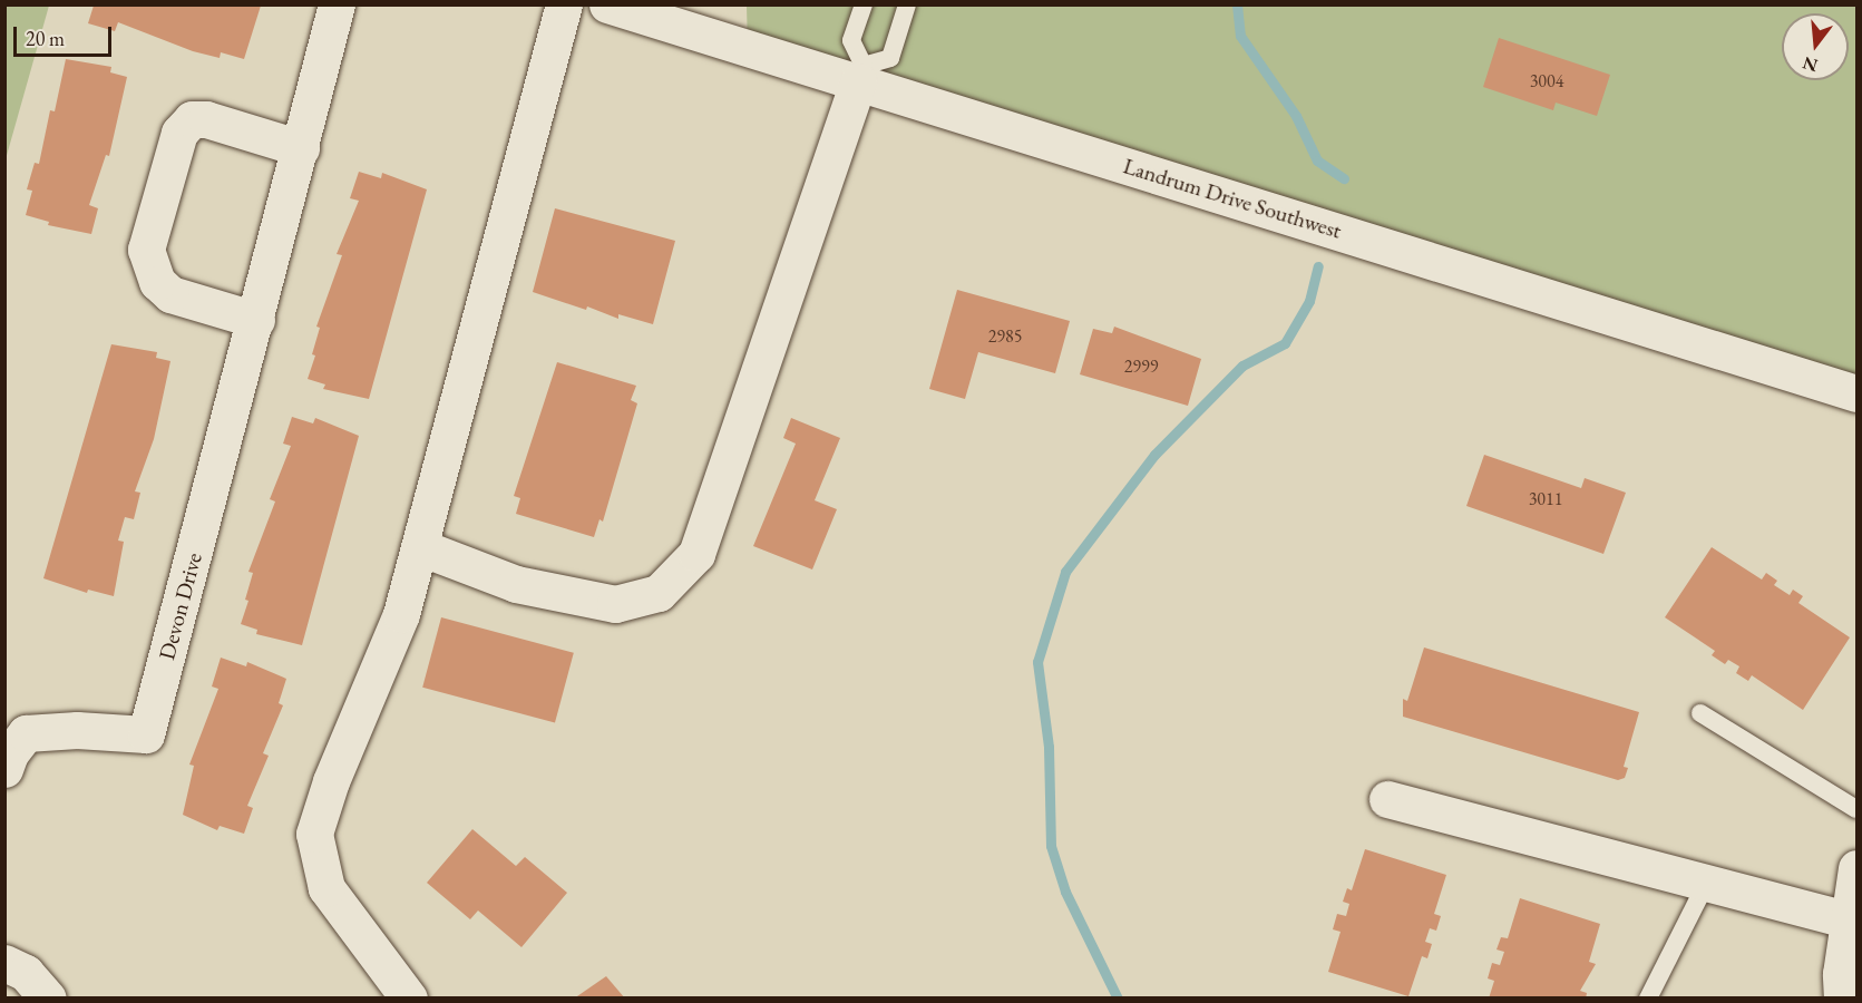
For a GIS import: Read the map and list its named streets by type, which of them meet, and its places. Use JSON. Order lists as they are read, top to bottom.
{
  "streets": {
    "street": ["Landrum Drive Southwest", "Devon Drive"]
  },
  "house_numbers": [
    "3004",
    "2985",
    "2999",
    "3011"
  ],
  "scale_bar": "20 m",
  "north": "bottom"
}
